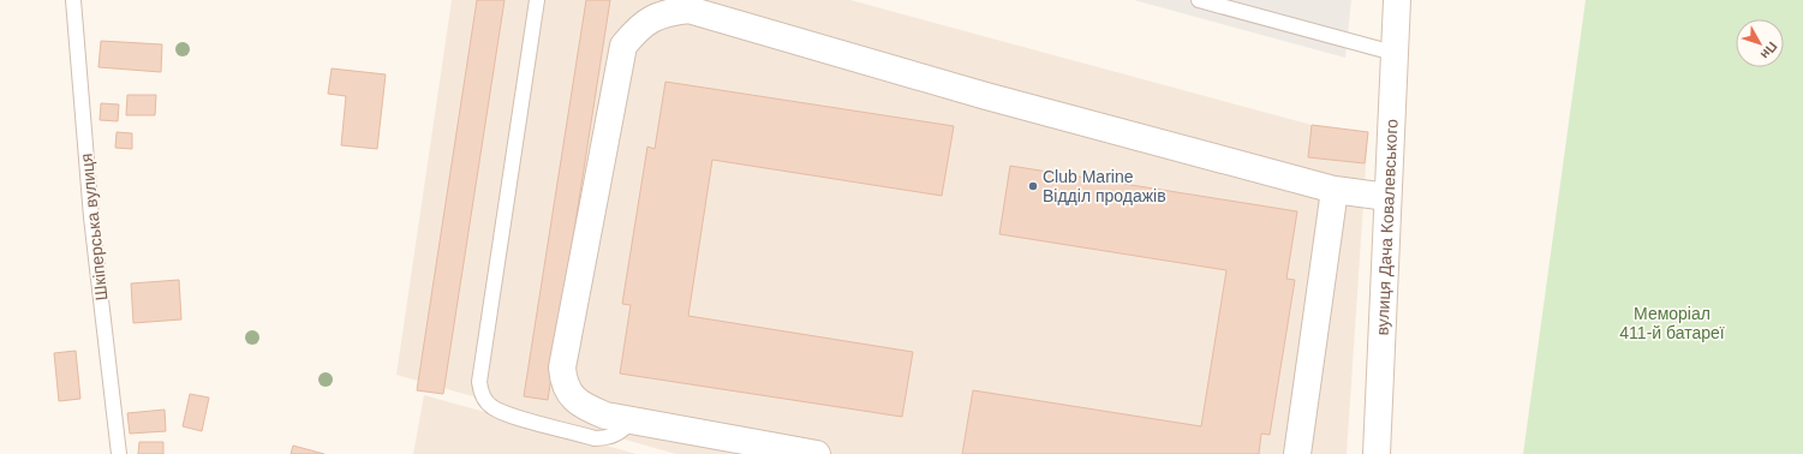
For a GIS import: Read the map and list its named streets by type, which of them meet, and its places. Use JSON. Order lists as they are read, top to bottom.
{
  "streets": {
    "street": ["вулиця Дача Ковалевського"],
    "lane": ["Шкіперська вулиця"]
  },
  "parks": ["Меморіал 411-й батареї"],
  "places": ["Club Marine Відділ продажів"],
  "north": "bottom right"
}
